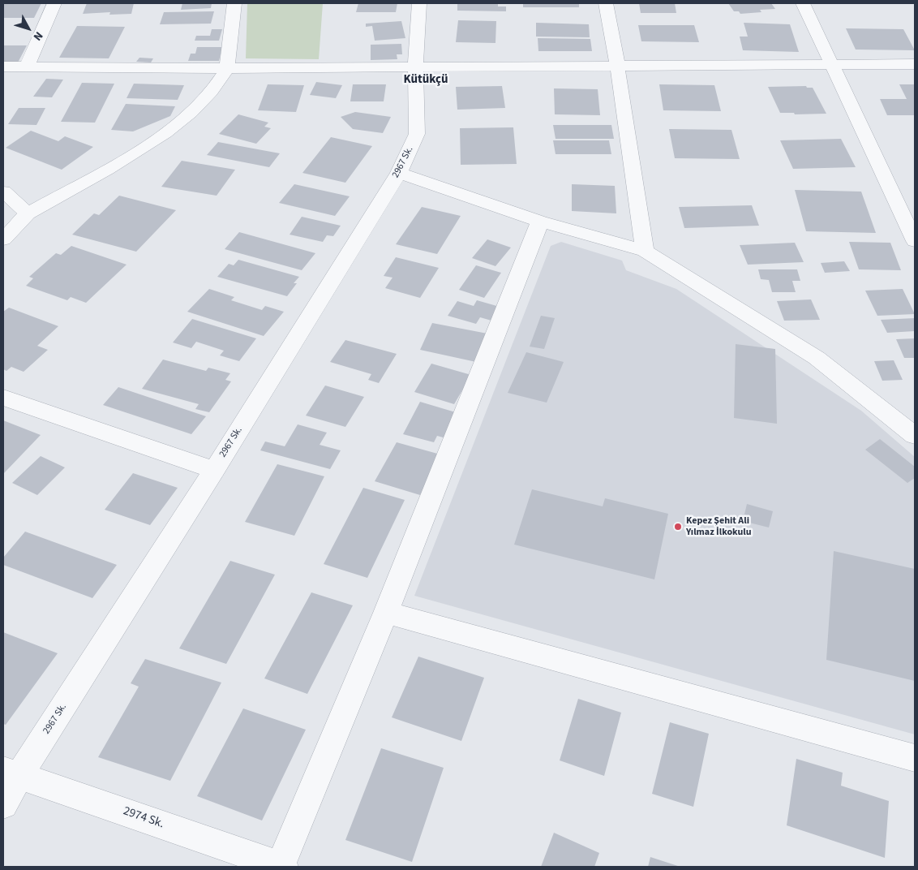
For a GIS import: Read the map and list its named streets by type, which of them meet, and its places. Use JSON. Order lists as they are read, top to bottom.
{
  "streets": {
    "street": ["2967 Sk.", "2974 Sk."]
  },
  "crossings": [
    ["2967 Sk.", "2974 Sk."]
  ],
  "districts": ["Kütükçü"],
  "places": ["Kepez Şehit Ali Yılmaz İlkokulu"],
  "north": "bottom right"
}
